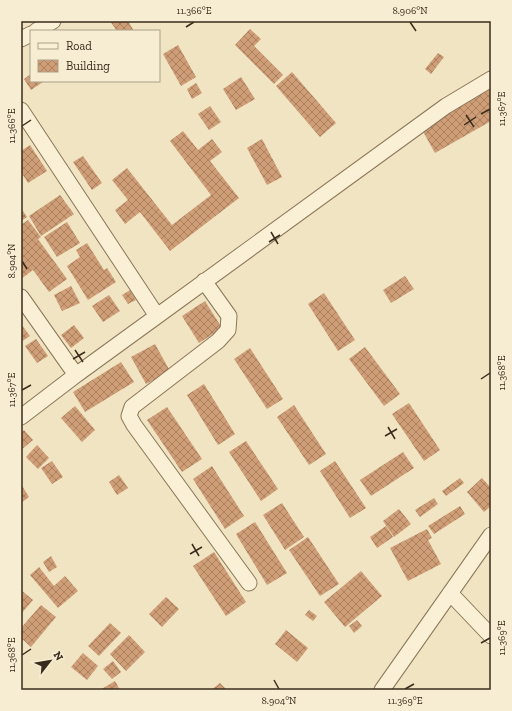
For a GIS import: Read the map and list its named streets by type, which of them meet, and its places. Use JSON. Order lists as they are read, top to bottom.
{
  "legend": ["Road", "Building"],
  "north": "top right",
  "coordinates": [
    "11.366°E",
    "8.906°N",
    "11.367°E",
    "8.904°N",
    "11.368°E",
    "11.369°E"
  ]
}
